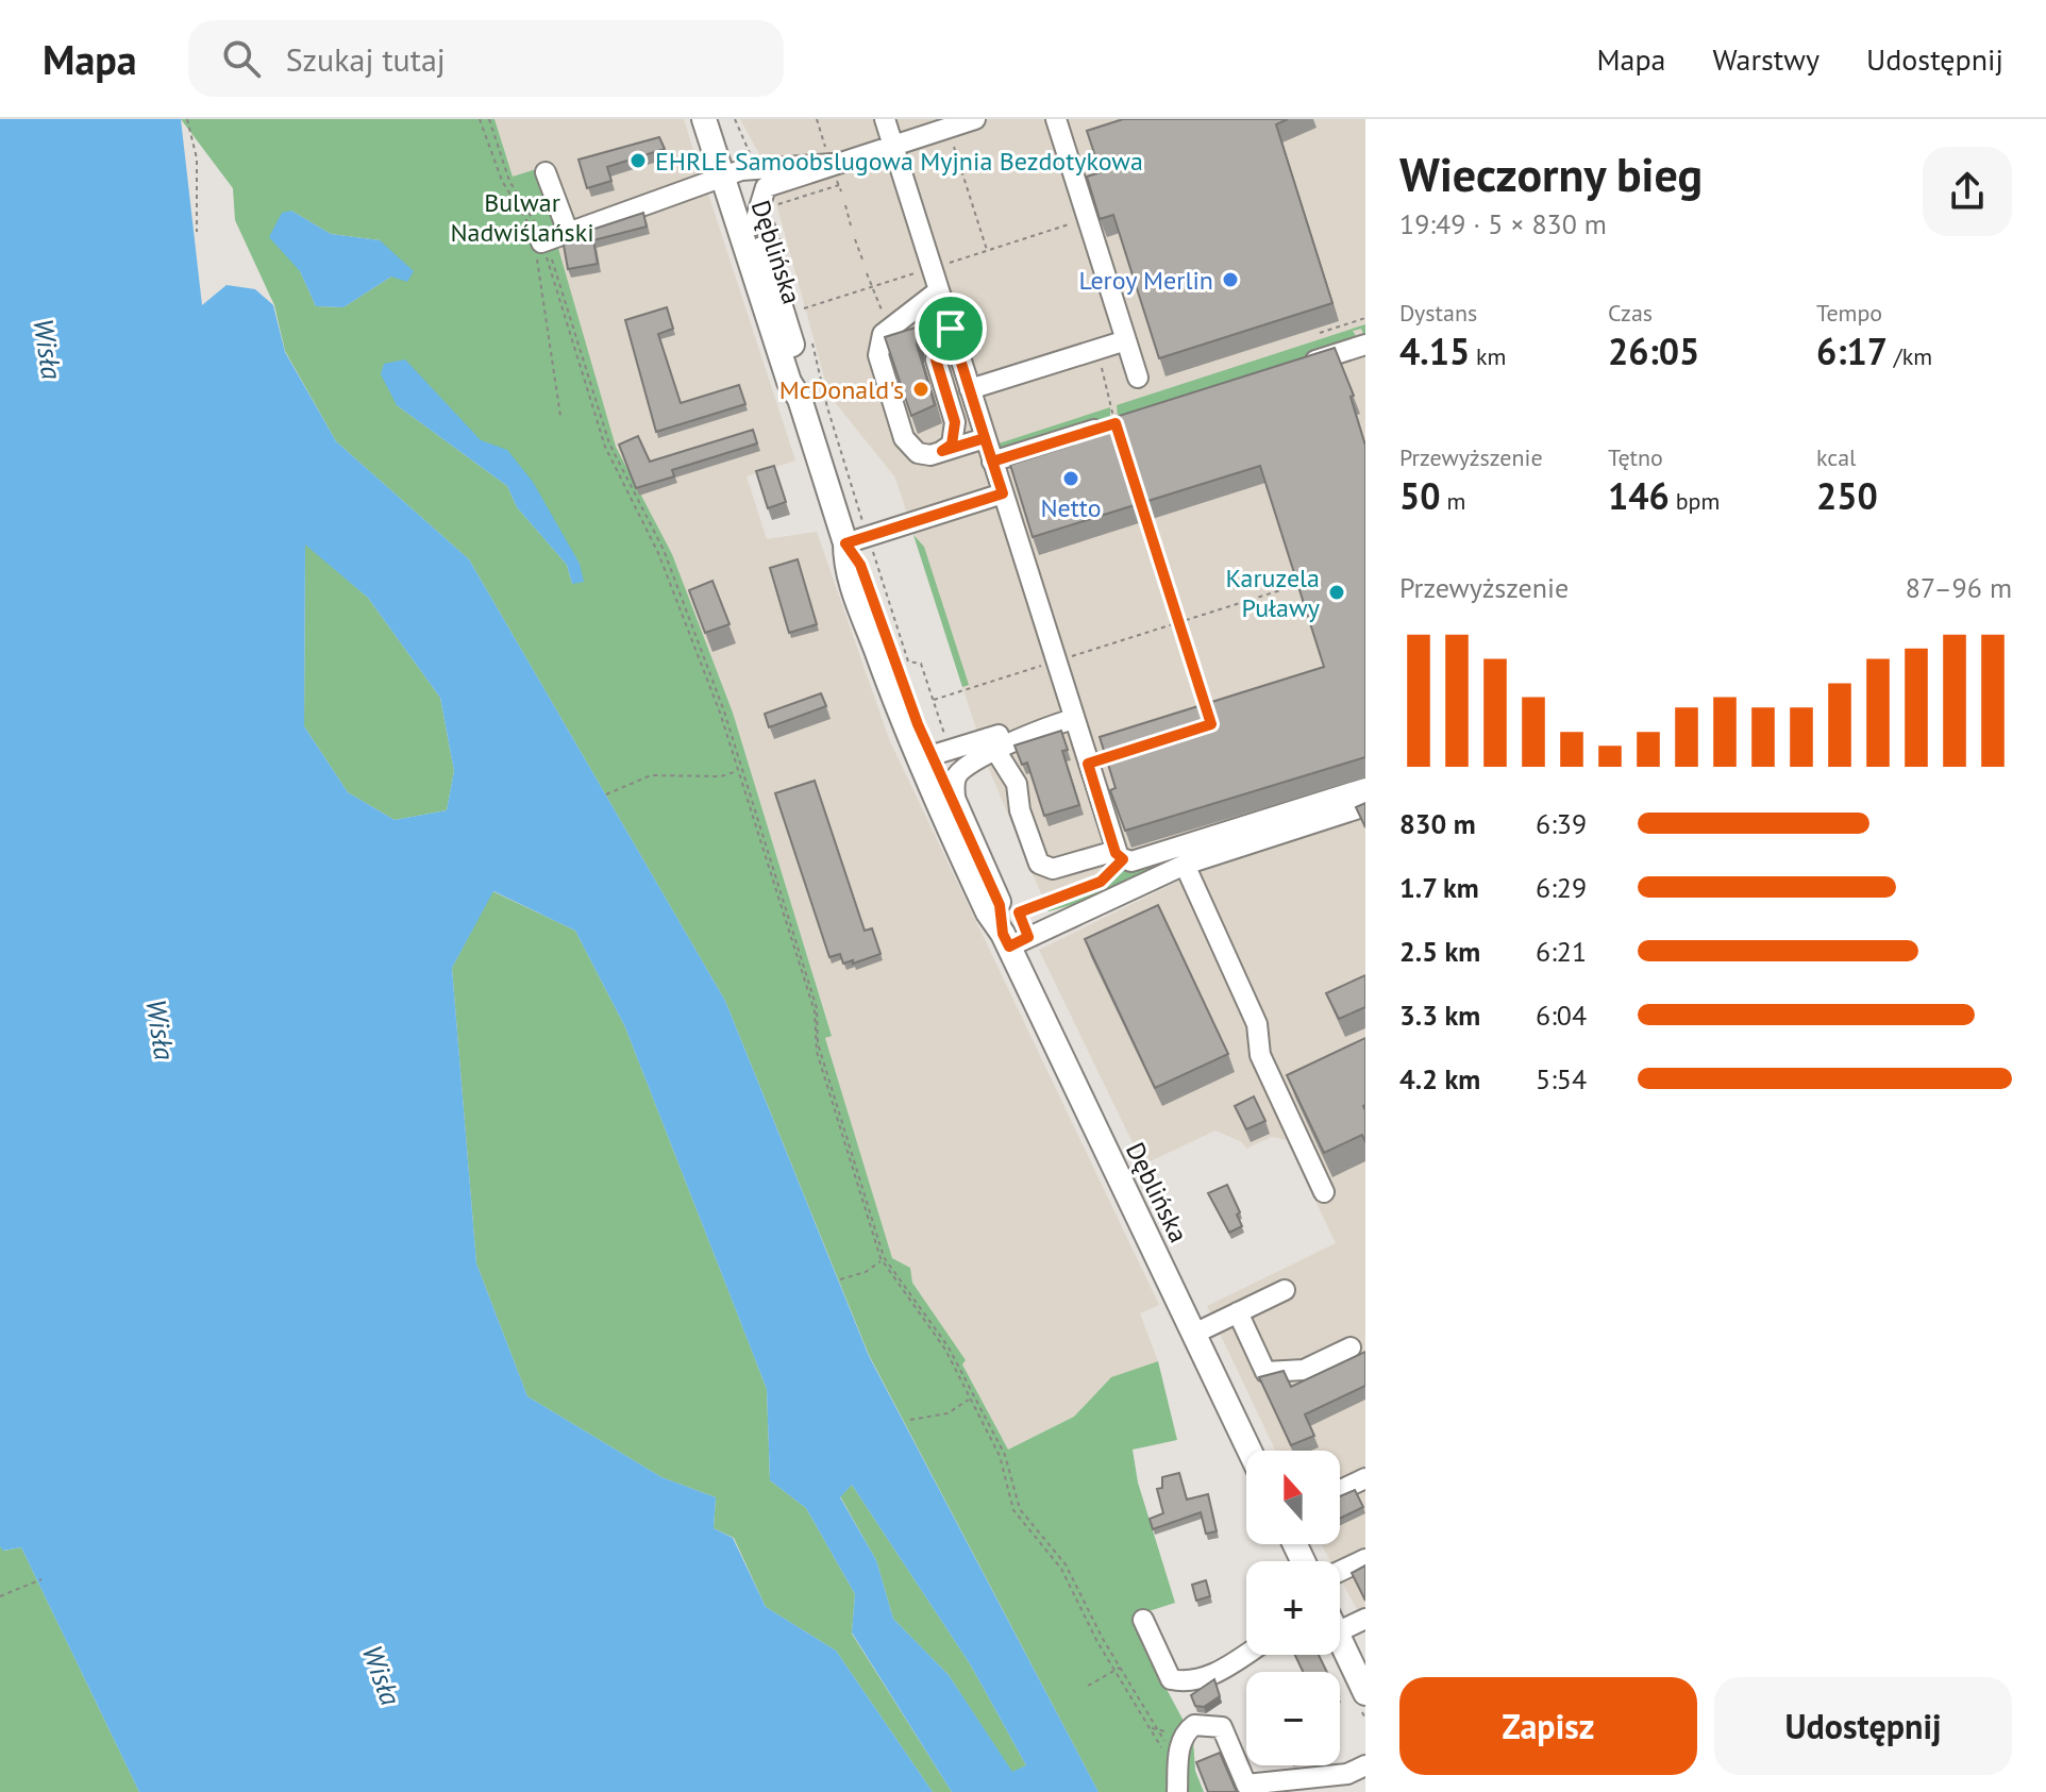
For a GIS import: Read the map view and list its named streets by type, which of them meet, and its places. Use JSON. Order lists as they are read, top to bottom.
{
  "streets": {
    "main road": ["Dęblińska"]
  },
  "water": ["Wisła"],
  "parks": ["Bulwar Nadwiślański"],
  "places": [
    "EHRLE Samoobslugowa Myjnia Bezdotykowa",
    "Leroy Merlin",
    "McDonald's",
    "Netto",
    "Karuzela Puławy"
  ],
  "north": "top",
  "page": {
    "header": "Mapa",
    "search": "Szukaj tutaj",
    "nav": ["Mapa", "Warstwy", "Udostępnij"],
    "heading": ["Wieczorny bieg", "19:49 · 5 × 830 m"],
    "stats": [
      ["Dystans", "4.15 km"],
      ["Czas", "26:05"],
      ["Tempo", "6:17 /km"],
      ["Przewyższenie", "50 m"],
      ["Tętno", "146 bpm"],
      ["kcal", "250"]
    ],
    "chart": ["Przewyższenie", "87–96 m"],
    "list": [
      {
        "name": "830 m",
        "note": "6:39"
      },
      {
        "name": "1.7 km",
        "note": "6:29"
      },
      {
        "name": "2.5 km",
        "note": "6:21"
      },
      {
        "name": "3.3 km",
        "note": "6:04"
      },
      {
        "name": "4.2 km",
        "note": "5:54"
      }
    ],
    "map_buttons": ["+", "−"],
    "buttons": ["Zapisz", "Udostępnij"]
  }
}
